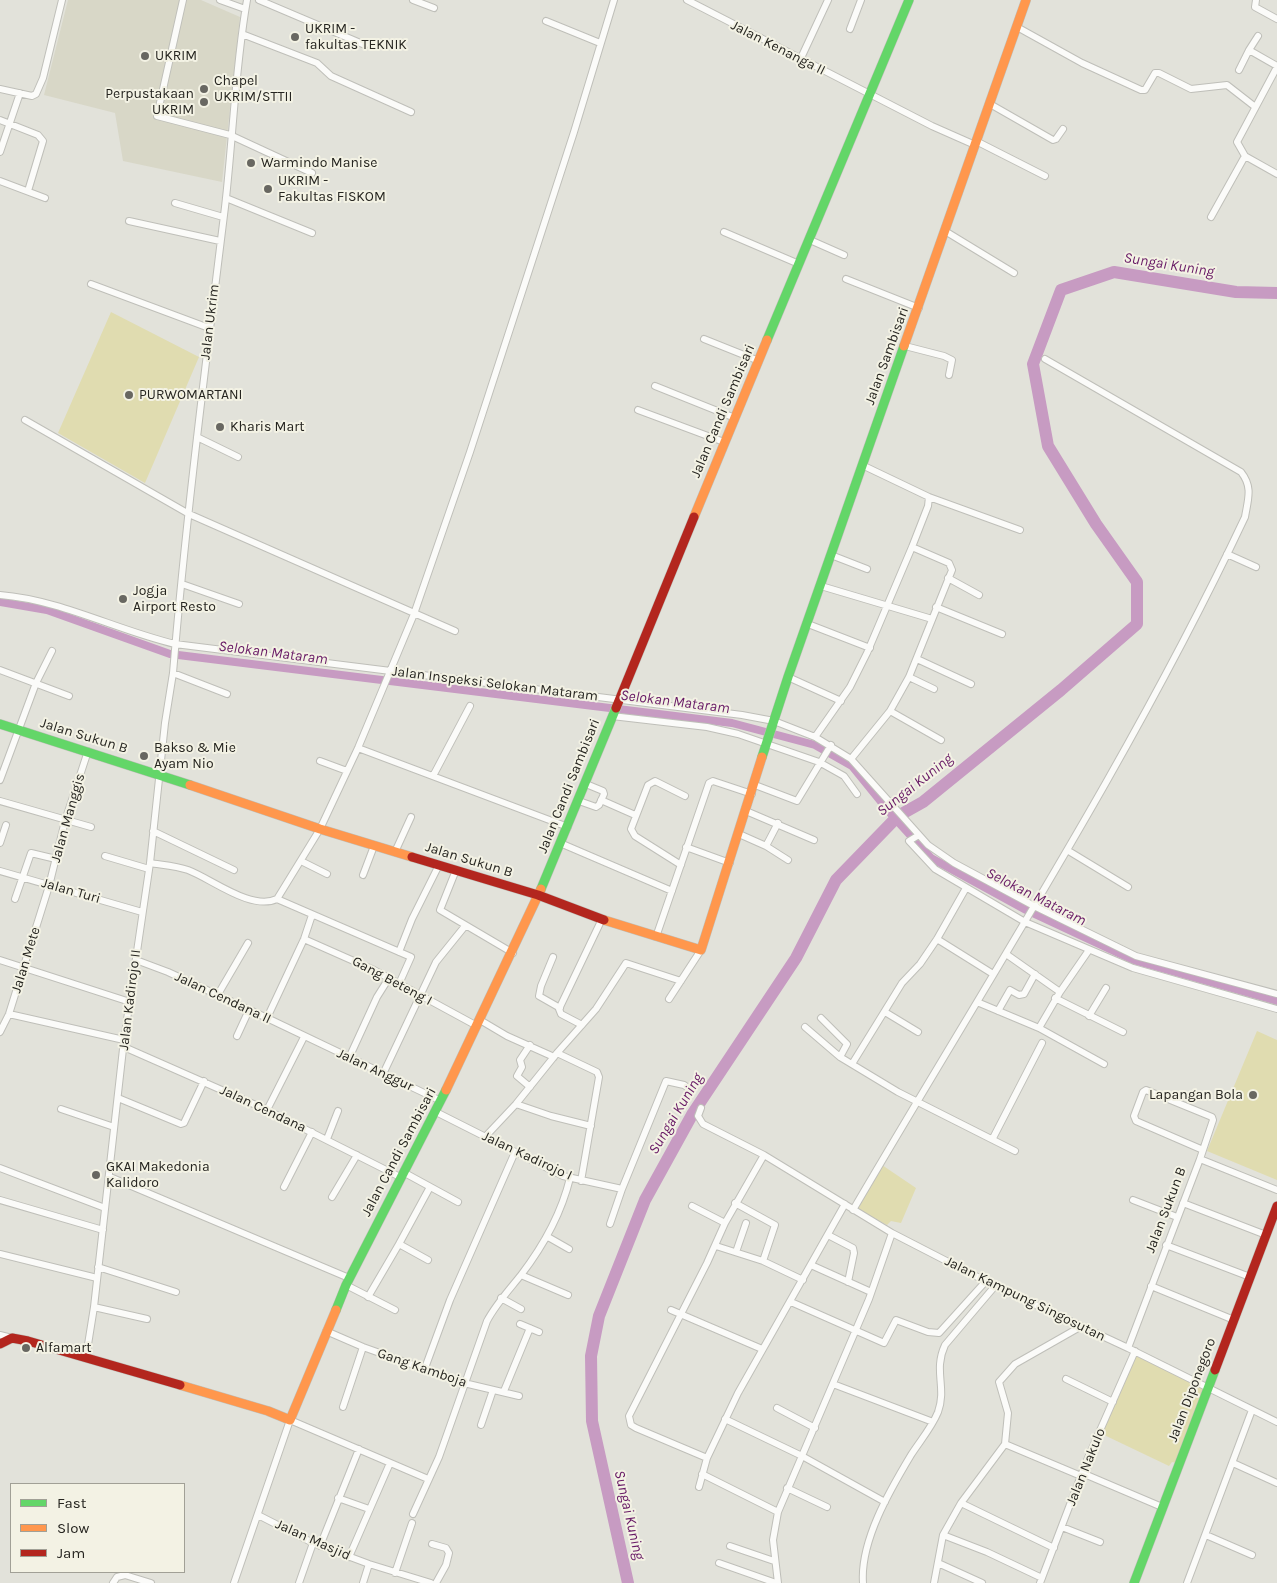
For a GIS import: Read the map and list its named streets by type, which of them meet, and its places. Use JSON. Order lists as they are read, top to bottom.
{
  "streets": {
    "street": [
      "Jalan Kenanga II",
      "Jalan Ukrim",
      "Jalan Sambisari",
      "Jalan Candi Sambisari",
      "Jalan Inspeksi Selokan Mataram",
      "Jalan Sukun B",
      "Jalan Manggis",
      "Jalan Turi",
      "Jalan Mete",
      "Gang Beteng I",
      "Jalan Cendana II",
      "Jalan Kadirojo II",
      "Jalan Anggur",
      "Jalan Cendana",
      "Jalan Kadirojo I",
      "Jalan Kampung Singosutan",
      "Gang Kamboja",
      "Jalan Diponegoro",
      "Jalan Nakulo",
      "Jalan Masjid"
    ]
  },
  "crossings": [
    ["Jalan Kenanga II", "Jalan Sambisari"],
    ["Jalan Kenanga II", "Jalan Candi Sambisari"],
    ["Jalan Ukrim", "Jalan Inspeksi Selokan Mataram"],
    ["Jalan Ukrim", "Jalan Kadirojo II"],
    ["Jalan Sambisari", "Jalan Inspeksi Selokan Mataram"],
    ["Jalan Candi Sambisari", "Jalan Inspeksi Selokan Mataram"],
    ["Jalan Candi Sambisari", "Jalan Sukun B"],
    ["Jalan Candi Sambisari", "Gang Beteng I"],
    ["Jalan Candi Sambisari", "Jalan Anggur"],
    ["Jalan Candi Sambisari", "Jalan Cendana"],
    ["Jalan Candi Sambisari", "Jalan Kadirojo I"],
    ["Jalan Candi Sambisari", "Gang Kamboja"],
    ["Jalan Inspeksi Selokan Mataram", "Jalan Kadirojo II"],
    ["Jalan Sukun B", "Jalan Manggis"],
    ["Jalan Sukun B", "Jalan Kadirojo II"],
    ["Jalan Sukun B", "Jalan Kampung Singosutan"],
    ["Jalan Manggis", "Jalan Turi"],
    ["Jalan Manggis", "Jalan Mete"],
    ["Jalan Turi", "Jalan Mete"],
    ["Jalan Turi", "Jalan Kadirojo II"],
    ["Jalan Mete", "Jalan Cendana"],
    ["Jalan Cendana II", "Jalan Kadirojo II"],
    ["Jalan Cendana II", "Jalan Anggur"],
    ["Jalan Kadirojo II", "Jalan Cendana"],
    ["Jalan Kampung Singosutan", "Jalan Diponegoro"],
    ["Jalan Kampung Singosutan", "Jalan Nakulo"]
  ],
  "water": ["Sungai Kuning", "Selokan Mataram"],
  "places": [
    "UKRIM - fakultas TEKNIK",
    "UKRIM",
    "Chapel UKRIM/STTII",
    "Perpustakaan UKRIM",
    "Warmindo Manise",
    "UKRIM - Fakultas FISKOM",
    "PURWOMARTANI",
    "Kharis Mart",
    "Jogja Airport Resto",
    "Bakso & Mie Ayam Nio",
    "Lapangan Bola",
    "GKAI Makedonia Kalidoro",
    "Alfamart"
  ],
  "legend": ["Fast", "Slow", "Jam"]
}
